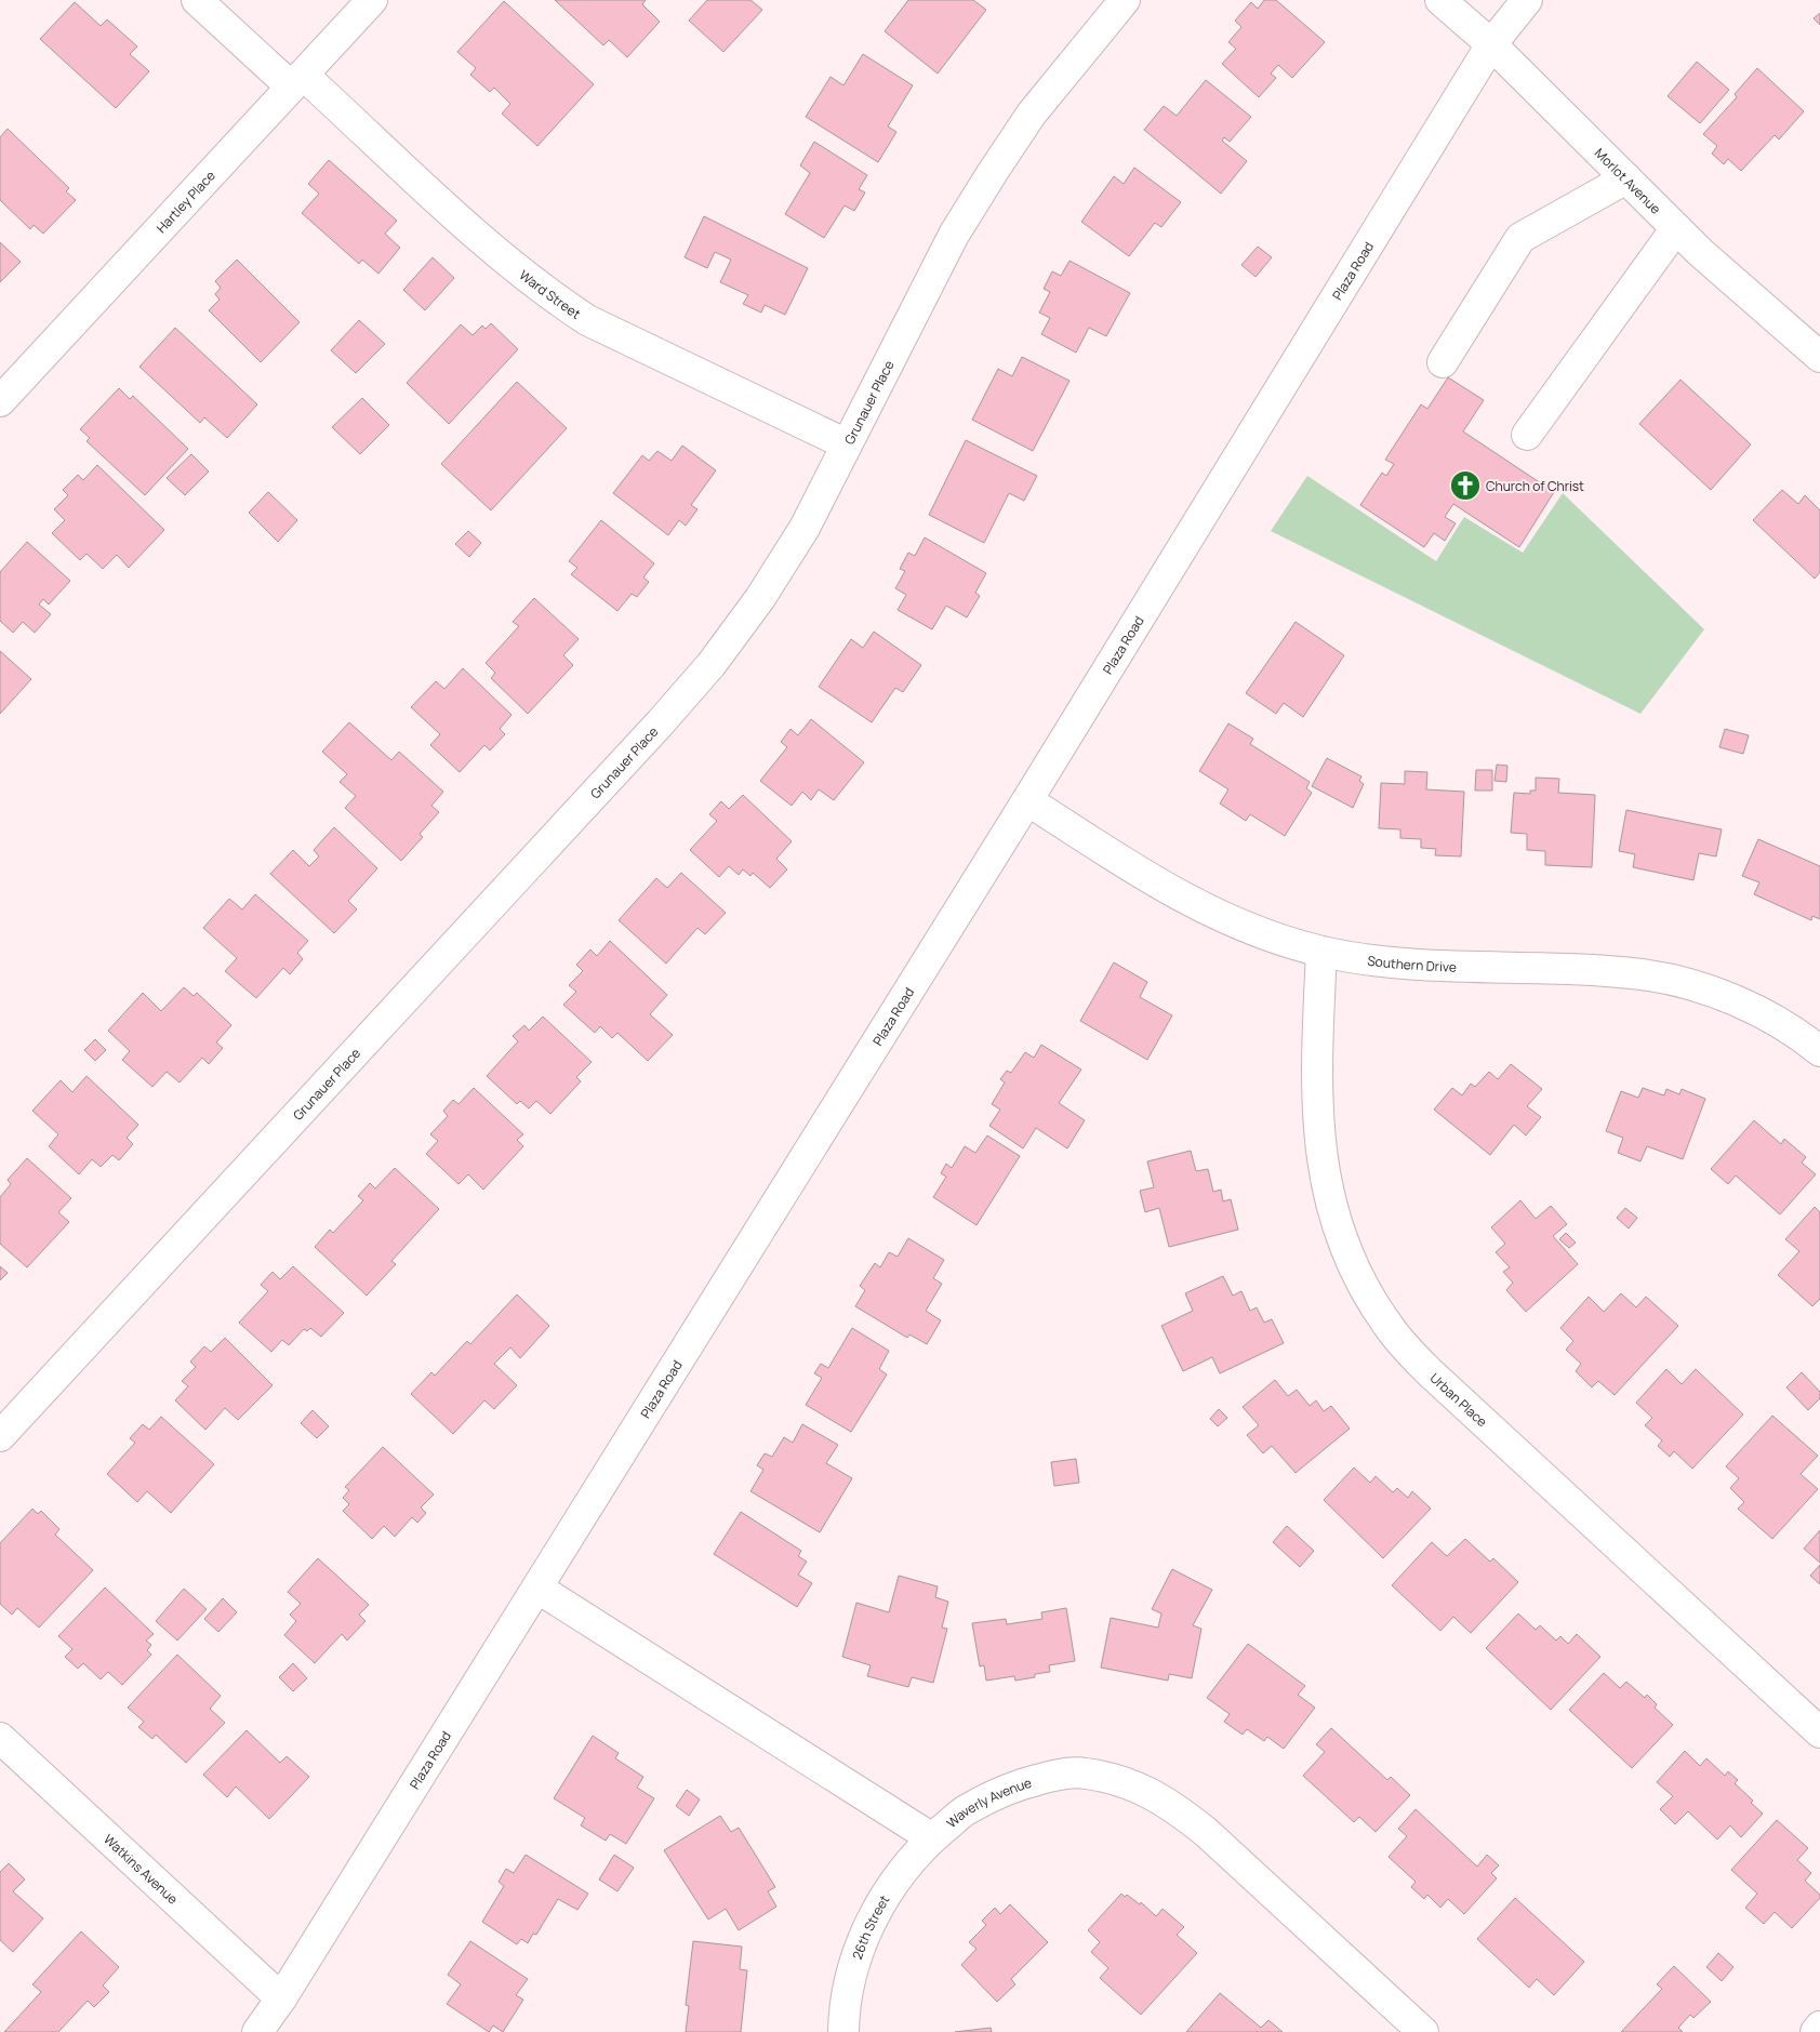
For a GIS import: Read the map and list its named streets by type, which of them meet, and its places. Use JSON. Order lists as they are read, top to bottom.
{
  "streets": {
    "street": [
      "Morlot Avenue",
      "Hartley Place",
      "Plaza Road",
      "Ward Street",
      "Grunauer Place",
      "Southern Drive",
      "Urban Place",
      "Waverly Avenue",
      "Watkins Avenue",
      "26th Street"
    ]
  },
  "crossings": [
    ["Morlot Avenue", "Plaza Road"],
    ["Hartley Place", "Ward Street"],
    ["Plaza Road", "Southern Drive"],
    ["Plaza Road", "Waverly Avenue"],
    ["Plaza Road", "Watkins Avenue"],
    ["Ward Street", "Grunauer Place"],
    ["Southern Drive", "Urban Place"],
    ["Waverly Avenue", "26th Street"]
  ],
  "places": {
    "church": ["Church of Christ"]
  }
}
